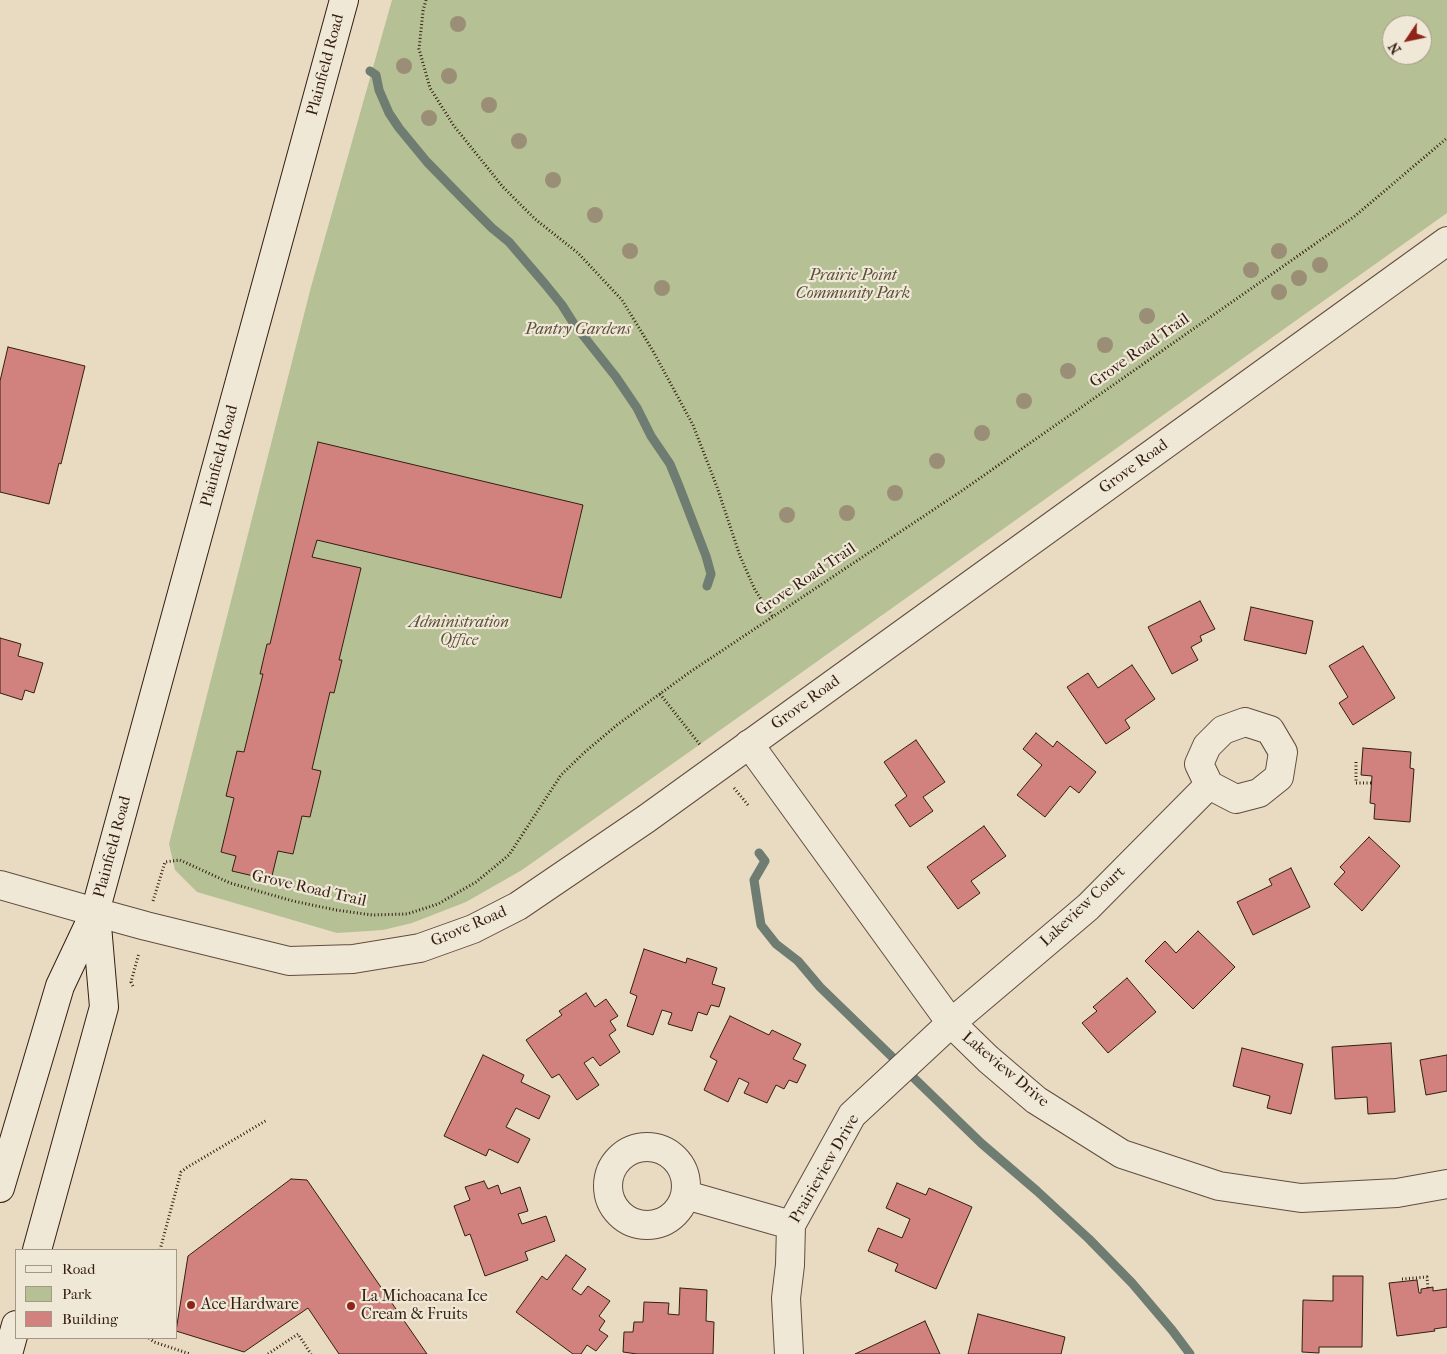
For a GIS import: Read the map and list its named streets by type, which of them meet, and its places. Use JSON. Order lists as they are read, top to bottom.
{
  "streets": {
    "street": [
      "Plainfield Road",
      "Grove Road",
      "Lakeview Court",
      "Lakeview Drive",
      "Prairieview Drive"
    ],
    "path": ["Grove Road Trail"]
  },
  "crossings": [
    ["Plainfield Road", "Grove Road"],
    ["Grove Road", "Lakeview Drive"],
    ["Lakeview Court", "Lakeview Drive"],
    ["Lakeview Court", "Prairieview Drive"],
    ["Lakeview Drive", "Prairieview Drive"]
  ],
  "parks": ["Prairie Point Community Park", "Pantry Gardens", "Administration Office"],
  "places": ["Ace Hardware", "La Michoacana Ice Cream & Fruits"],
  "legend": ["Road", "Park", "Building"],
  "north": "bottom left"
}
